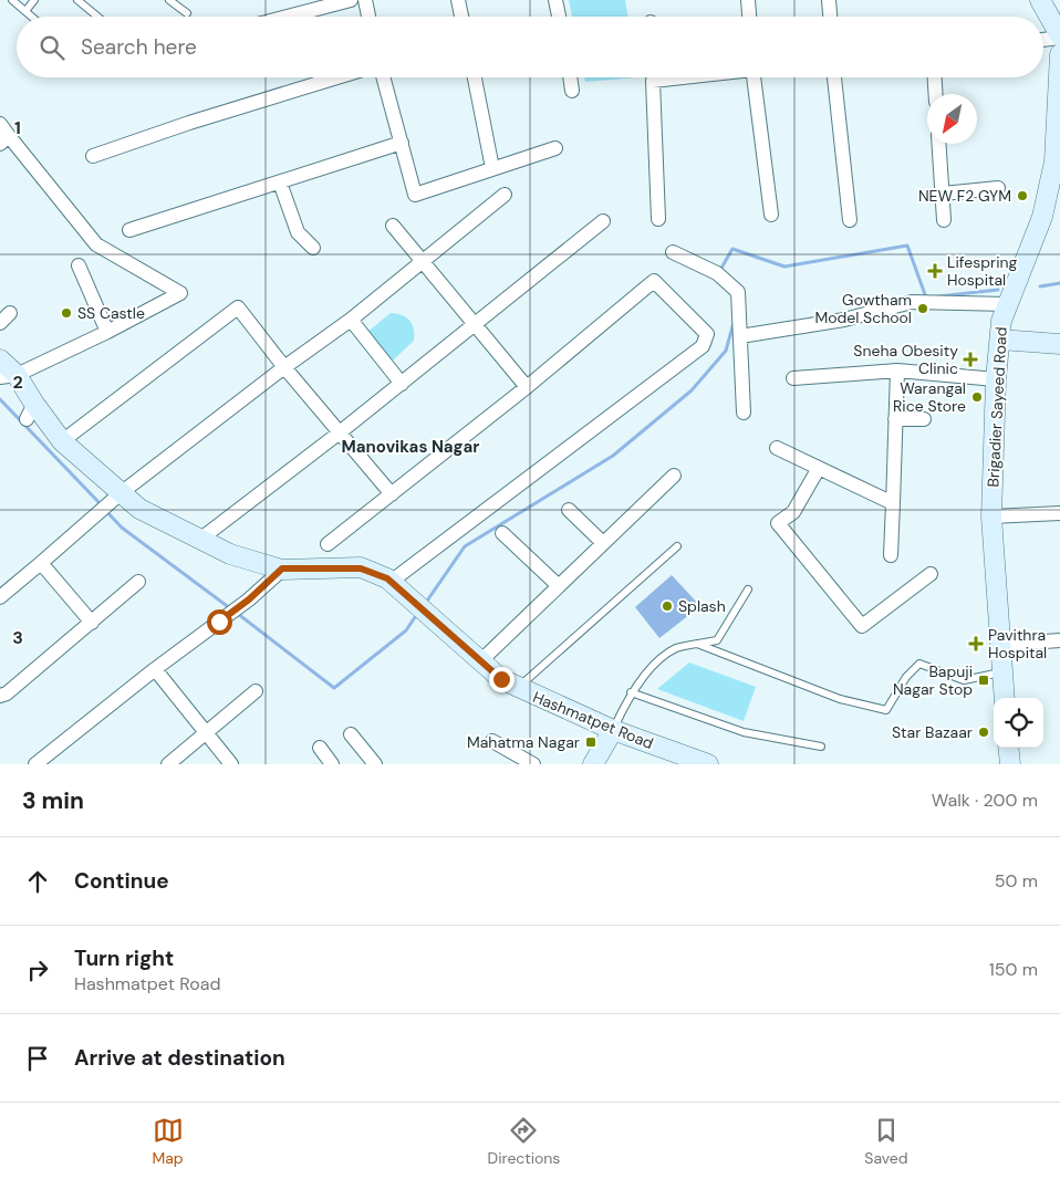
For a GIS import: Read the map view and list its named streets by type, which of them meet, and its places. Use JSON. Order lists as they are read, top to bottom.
{
  "streets": {
    "main road": ["Brigadier Sayeed Road", "Hashmatpet Road"]
  },
  "districts": ["Manovikas Nagar"],
  "places": {
    "other": [
      "NEW F2 GYM",
      "Gowtham Model School",
      "SS Castle",
      "Warangal Rice Store",
      "Splash",
      "Star Bazaar"
    ],
    "health": ["Lifespring Hospital", "Sneha Obesity Clinic", "Pavithra Hospital"],
    "transit": ["Bapuji Nagar Stop", "Mahatma Nagar"]
  },
  "north": "bottom left",
  "page": {
    "search": "Search here",
    "heading": ["3 min", "Walk · 200 m"],
    "list": [
      ["Continue", "50 m"],
      ["Turn right", "Hashmatpet Road", "150 m"],
      "Arrive at destination"
    ],
    "nav": ["Map", "Directions", "Saved"]
  },
  "grid": {
    "rows": ["1", "2", "3"]
  }
}
